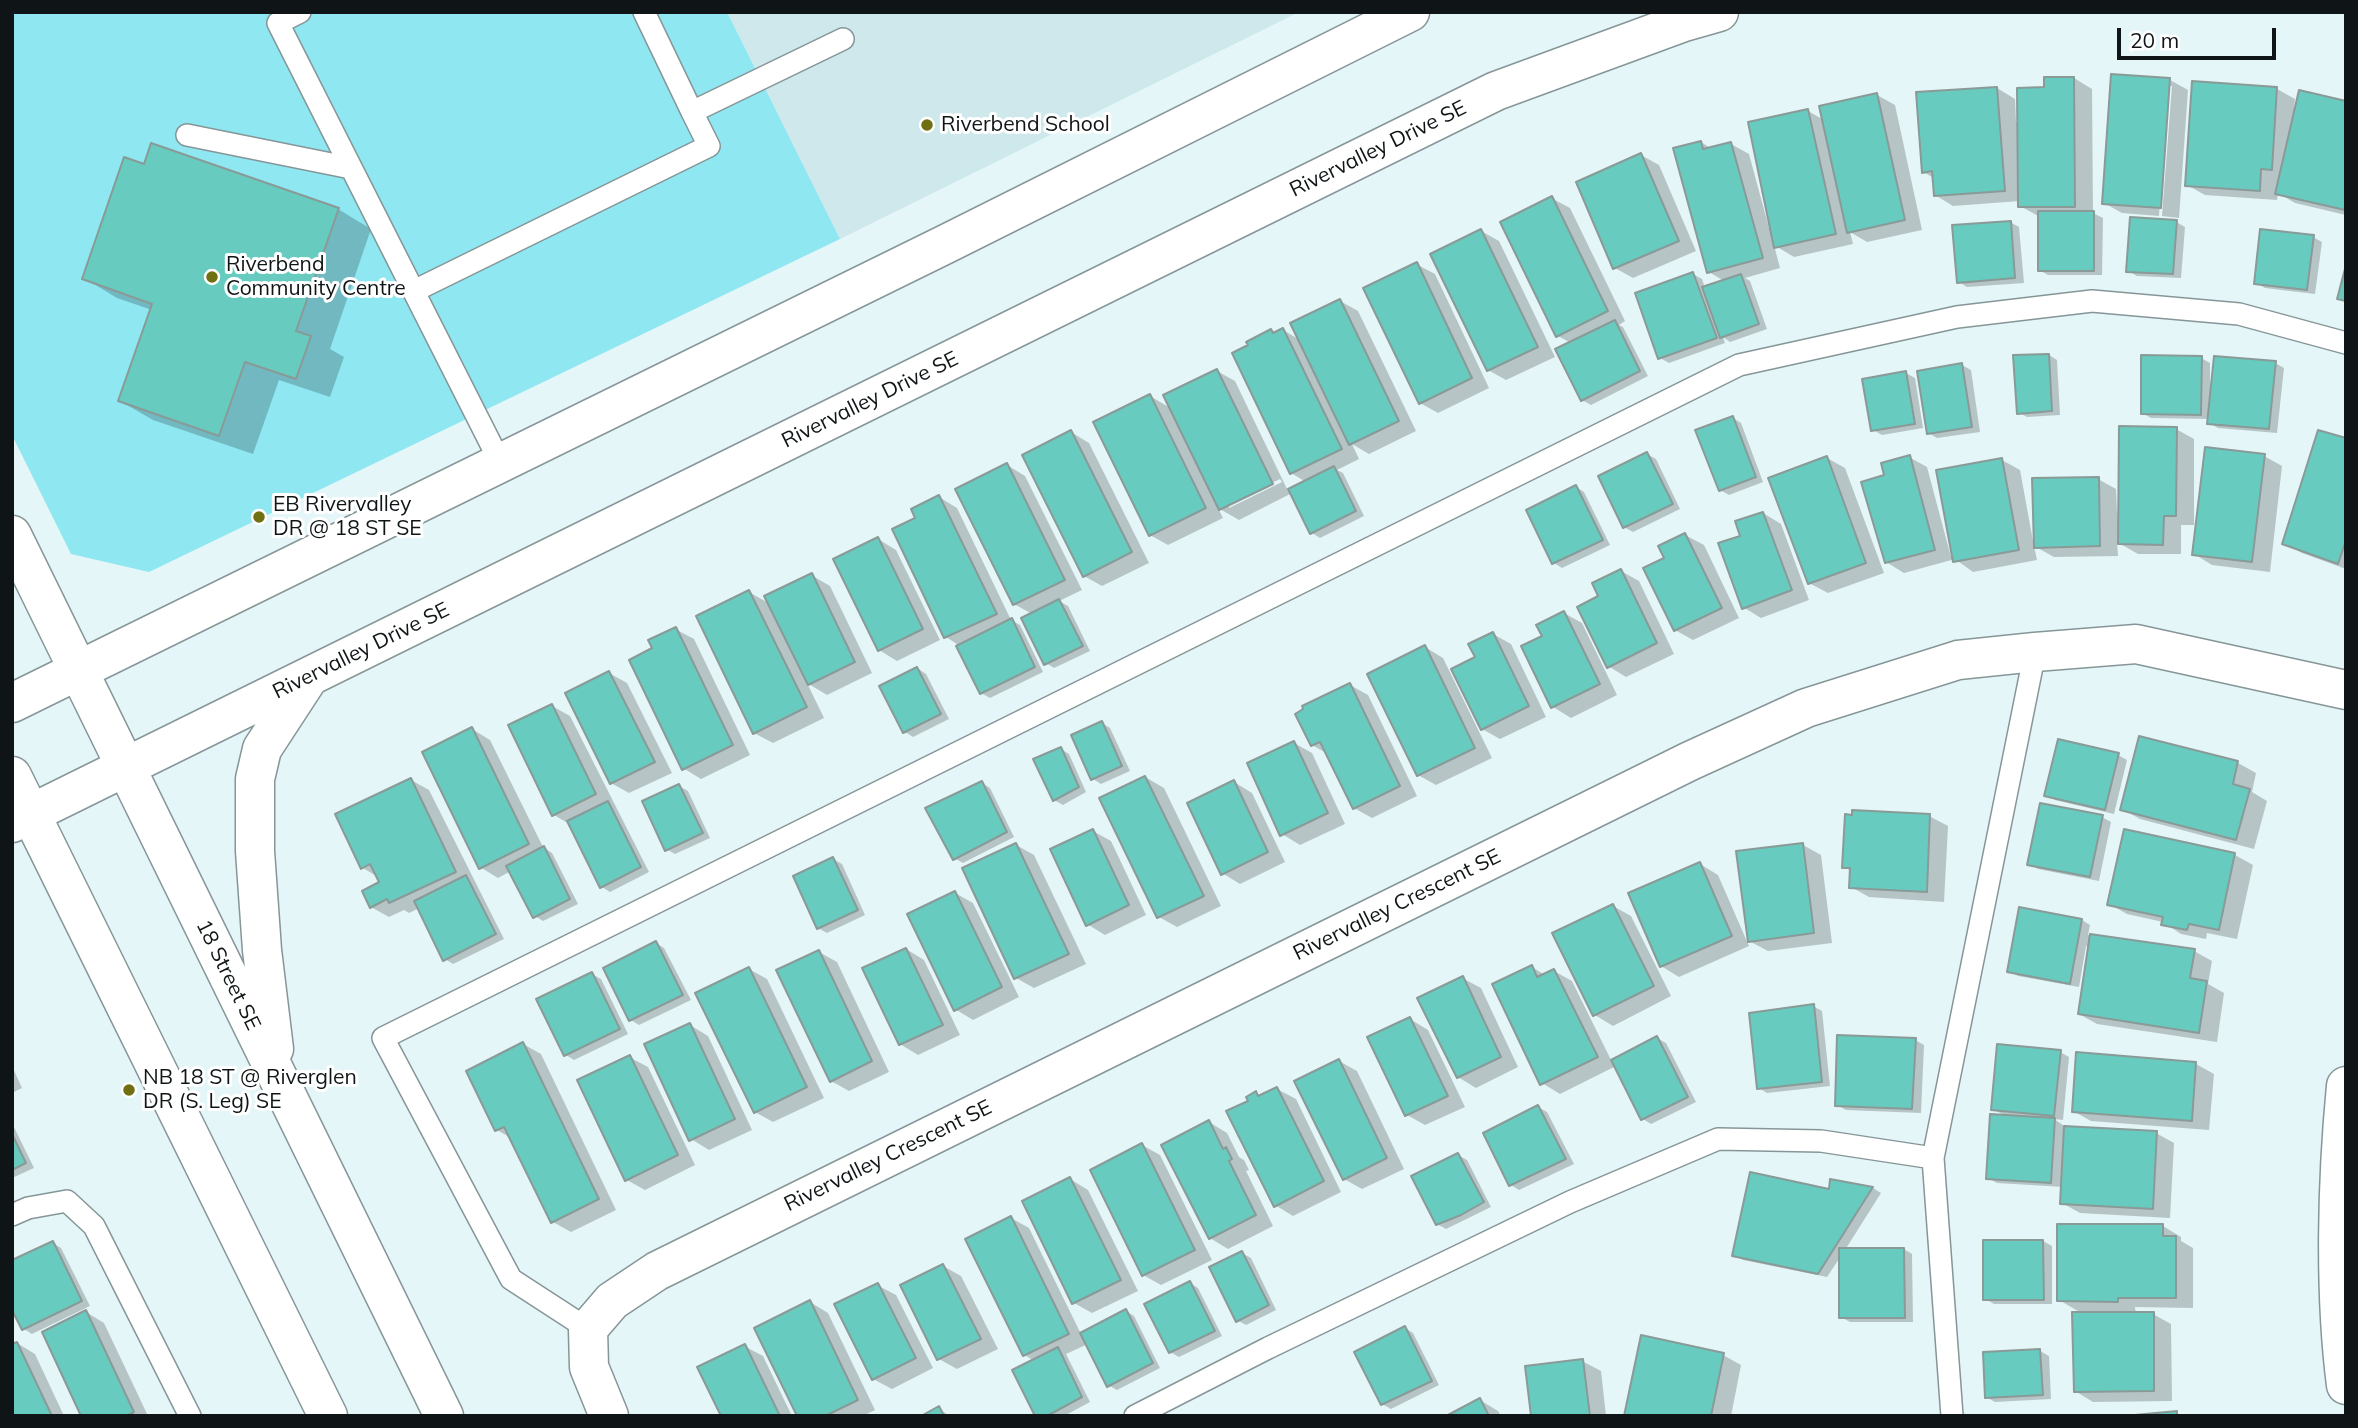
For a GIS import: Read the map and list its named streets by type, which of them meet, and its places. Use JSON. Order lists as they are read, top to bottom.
{
  "streets": {
    "street": ["Rivervalley Drive SE", "Rivervalley Crescent SE", "18 Street SE"]
  },
  "crossings": [
    ["Rivervalley Drive SE", "18 Street SE"]
  ],
  "places": [
    "Riverbend School",
    "Riverbend Community Centre",
    "EB Rivervalley DR @ 18 ST SE",
    "NB 18 ST @ Riverglen DR (S. Leg) SE"
  ],
  "scale_bar": "20 m"
}
